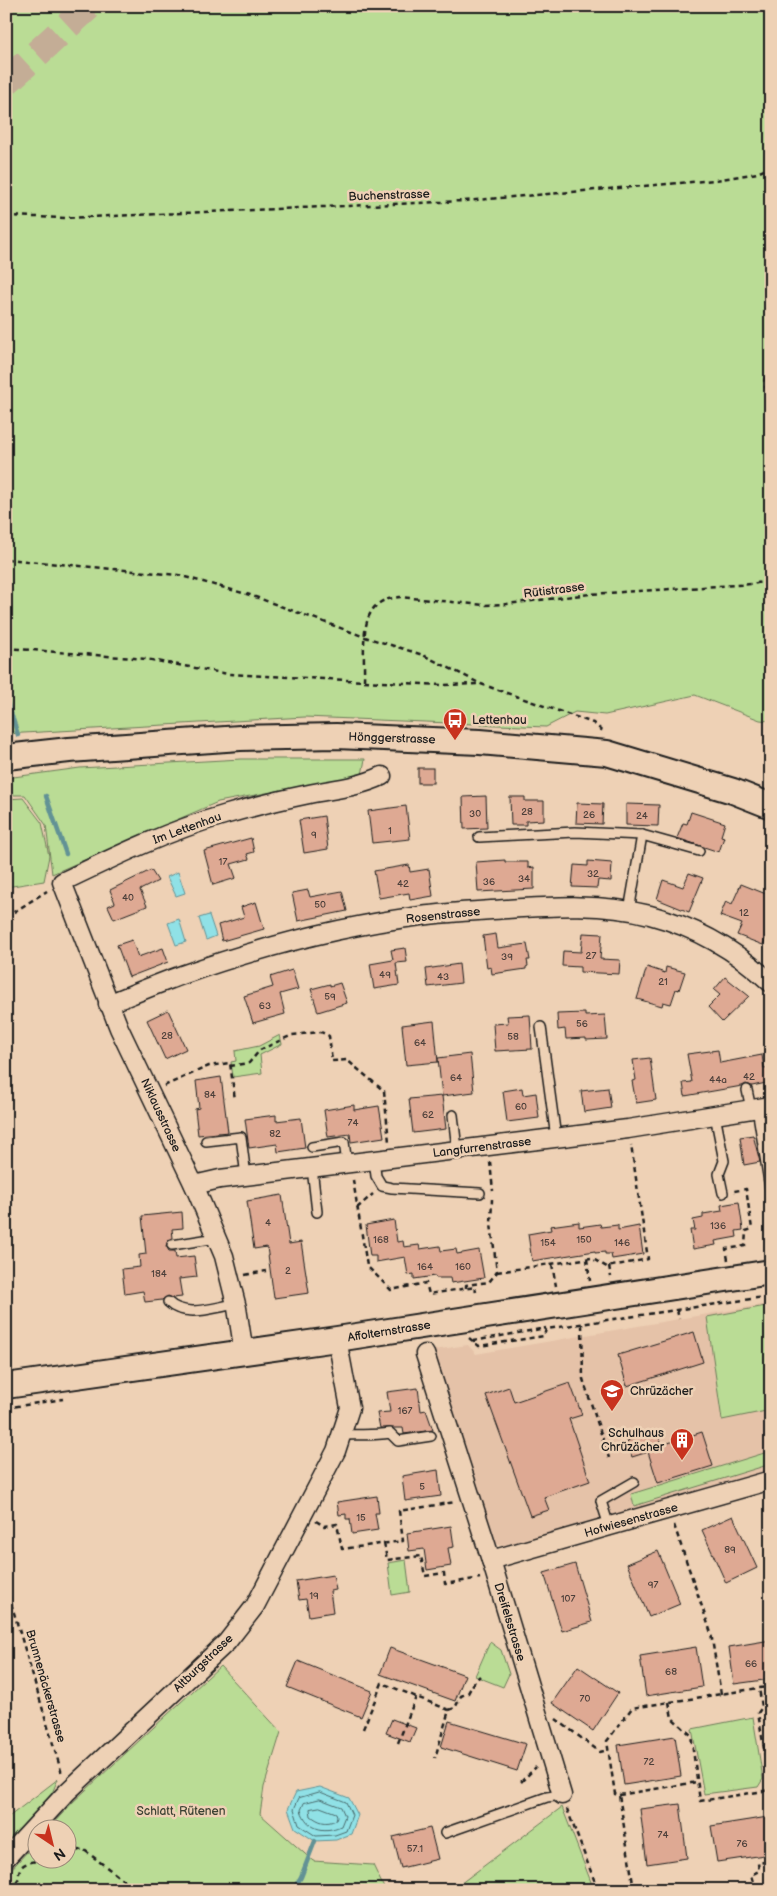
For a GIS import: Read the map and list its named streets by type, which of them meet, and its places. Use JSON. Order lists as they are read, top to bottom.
{
  "streets": {
    "street": [
      "Hönggerstrasse",
      "Im Lettenhau",
      "Rosenstrasse",
      "Niklausstrasse",
      "Langfurrenstrasse",
      "Affolternstrasse",
      "Hofwiesenstrasse",
      "Dreifelsstrasse",
      "Altburgstrasse"
    ],
    "path": ["Buchenstrasse", "Rütistrasse", "Brunnenäckerstrasse"]
  },
  "crossings": [
    ["Im Lettenhau", "Niklausstrasse"],
    ["Rosenstrasse", "Niklausstrasse"],
    ["Niklausstrasse", "Langfurrenstrasse"],
    ["Niklausstrasse", "Affolternstrasse"],
    ["Affolternstrasse", "Altburgstrasse"],
    ["Hofwiesenstrasse", "Dreifelsstrasse"],
    ["Altburgstrasse", "Brunnenäckerstrasse"]
  ],
  "parks": ["Schlatt, Rütenen"],
  "places": {
    "bus stop": ["Lettenhau"],
    "school or university": ["Chrüzächer"],
    "building": ["Schulhaus Chrüzächer"]
  },
  "house_numbers": [
    "28",
    "30",
    "26",
    "24",
    "1",
    "9",
    "17",
    "32",
    "34",
    "36",
    "42",
    "40",
    "50",
    "12",
    "27",
    "39",
    "49",
    "43",
    "21",
    "59",
    "63",
    "56",
    "28",
    "58",
    "64",
    "42",
    "64",
    "44a",
    "84",
    "60",
    "62",
    "74",
    "82",
    "4",
    "136",
    "168",
    "150",
    "154",
    "146",
    "164",
    "160",
    "2",
    "184",
    "167",
    "5",
    "15",
    "89",
    "97",
    "19",
    "107",
    "66",
    "68",
    "70",
    "72",
    "74",
    "76",
    "57.1"
  ],
  "north": "bottom right"
}
